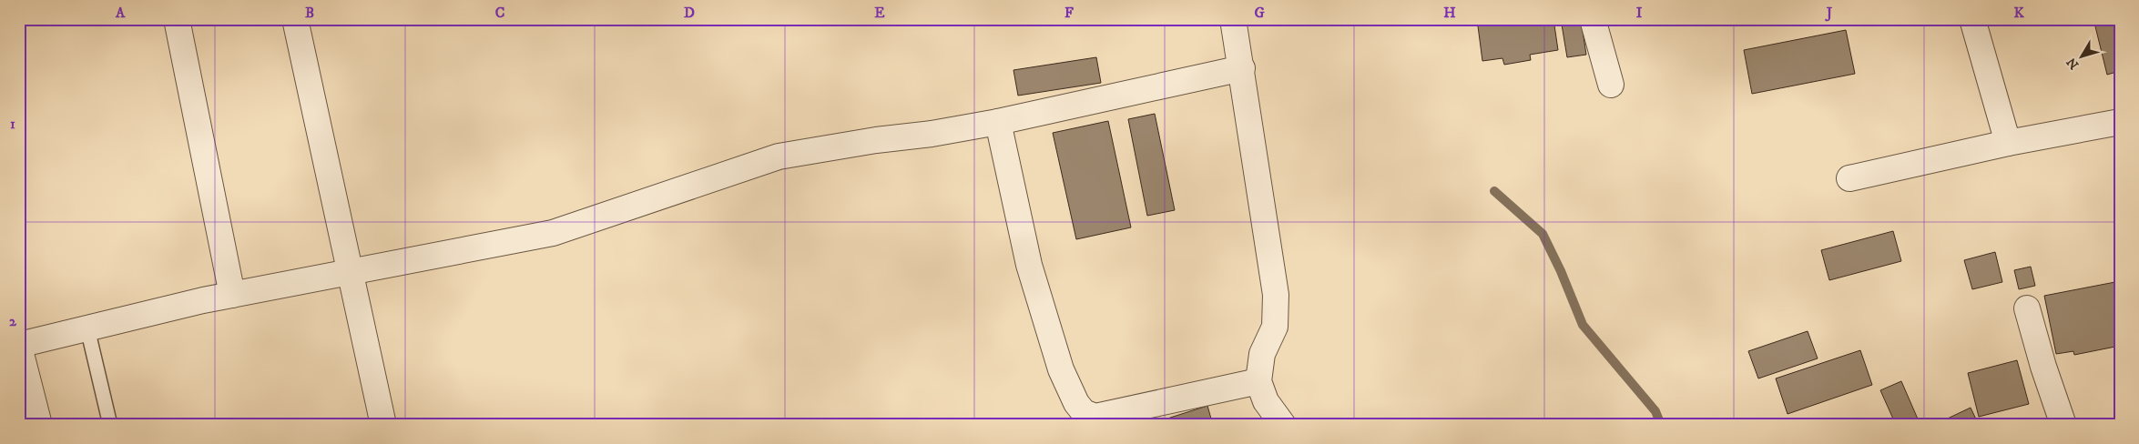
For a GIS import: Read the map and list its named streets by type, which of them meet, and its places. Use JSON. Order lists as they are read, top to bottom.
{
  "north": "bottom left",
  "grid": {
    "columns": [
      "A",
      "B",
      "C",
      "D",
      "E",
      "F",
      "G",
      "H",
      "I",
      "J",
      "K"
    ],
    "rows": ["1", "2"]
  }
}
